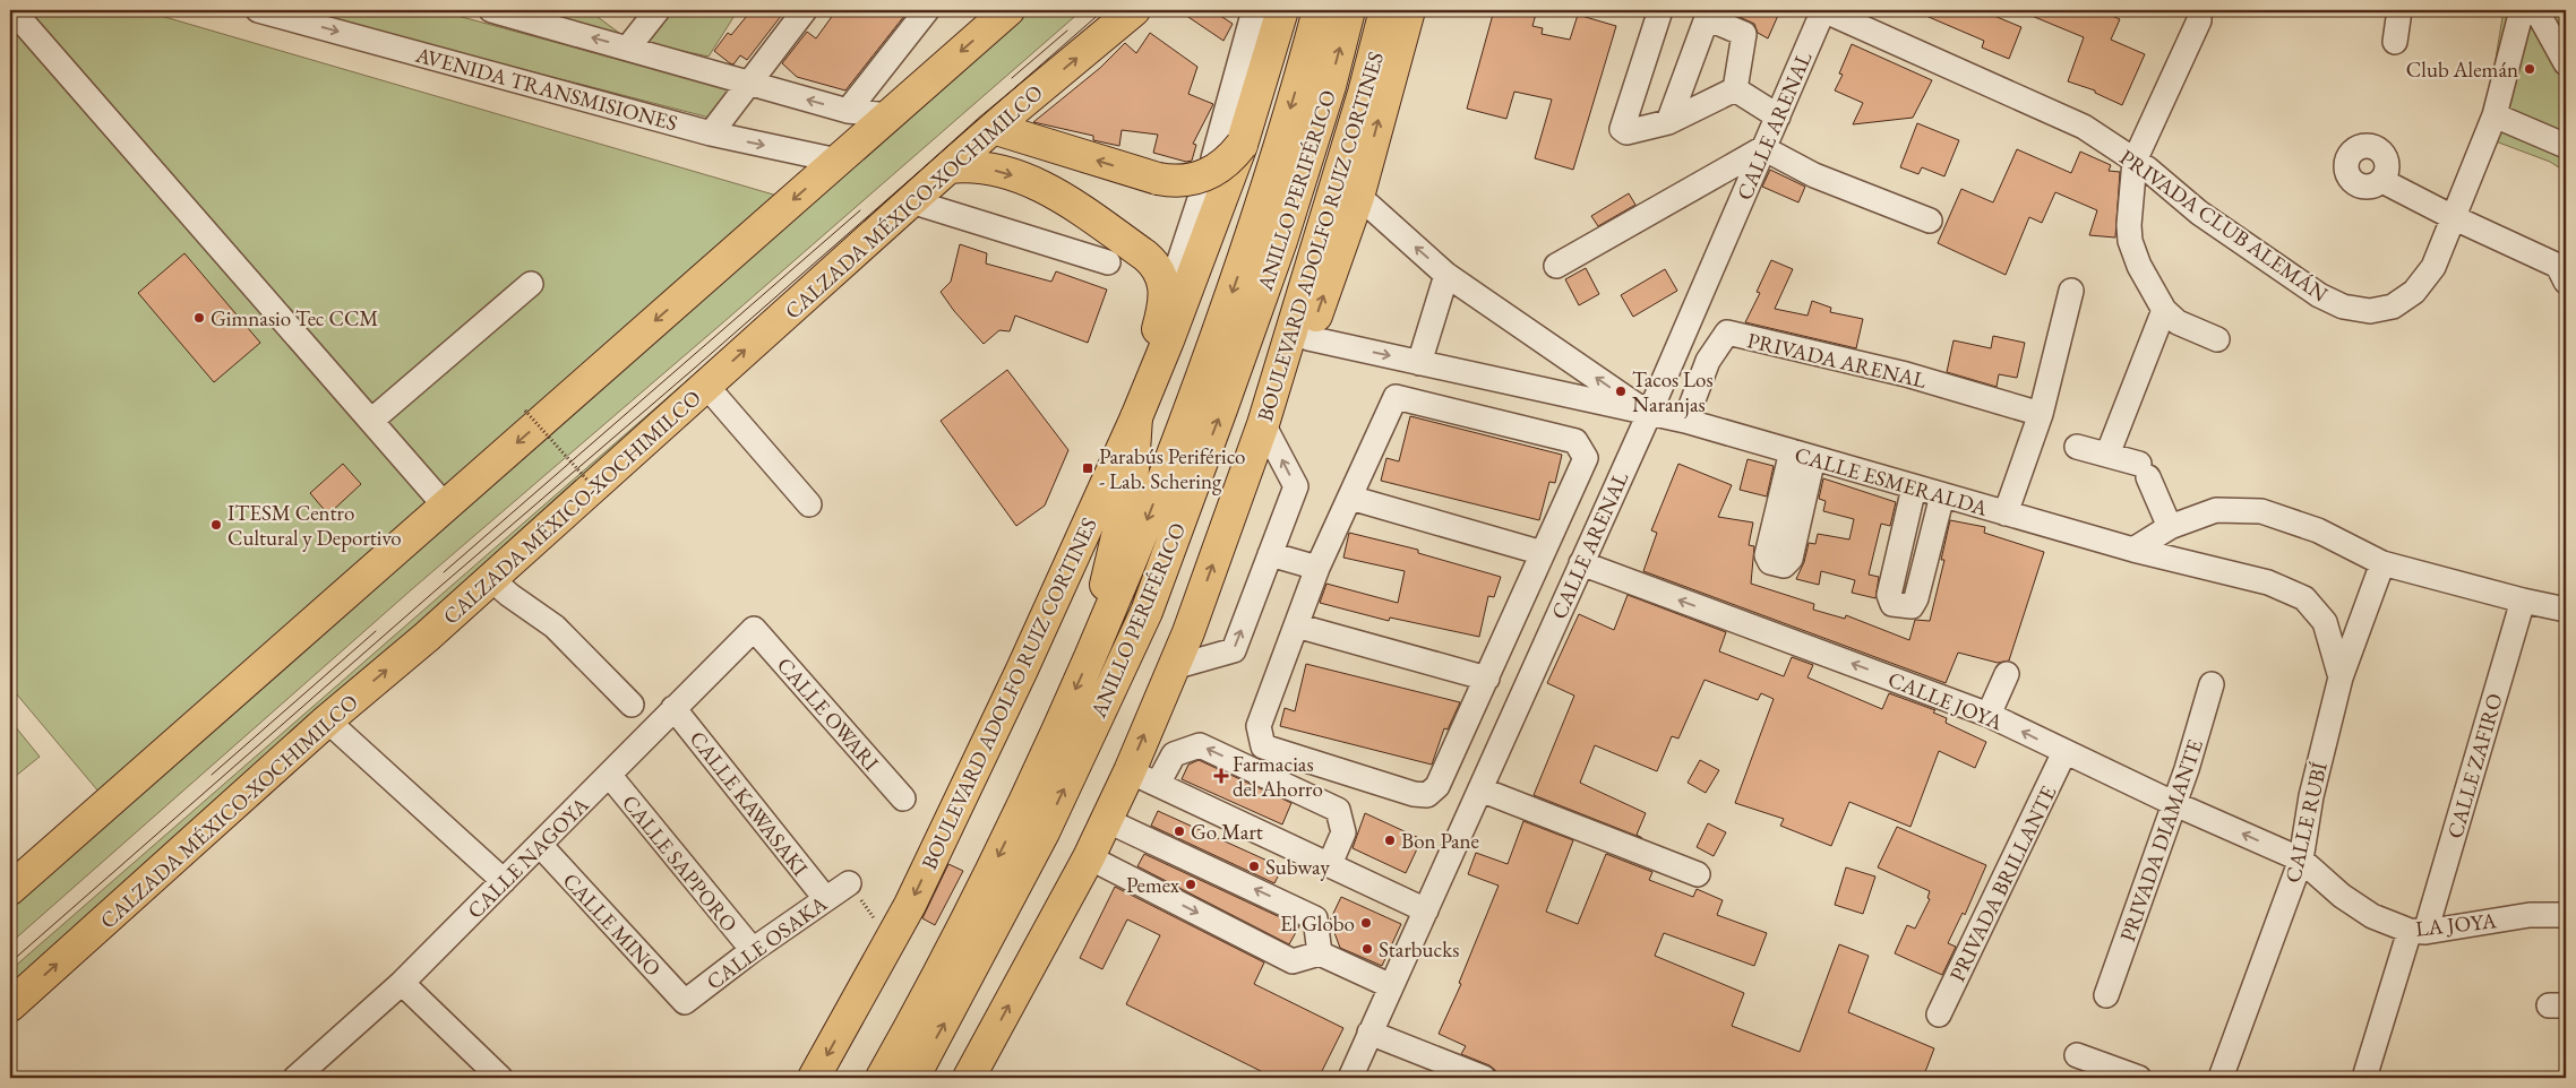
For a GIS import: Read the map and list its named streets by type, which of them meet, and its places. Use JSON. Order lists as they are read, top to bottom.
{
  "streets": {
    "main road": ["ANILLO PERIFÉRICO", "CALZADA MÉXICO-XOCHIMILCO", "BOULEVARD ADOLFO RUIZ CORTINES"],
    "street": [
      "AVENIDA TRANSMISIONES",
      "CALLE ARENAL",
      "PRIVADA CLUB ALEMÁN",
      "PRIVADA ARENAL",
      "CALLE ESMERALDA",
      "CALLE JOYA",
      "CALLE OWARI",
      "CALLE ZAFIRO",
      "CALLE KAWASAKI",
      "CALLE RUBÍ",
      "PRIVADA DIAMANTE",
      "CALLE NAGOYA",
      "CALLE SAPPORO",
      "PRIVADA BRILLANTE",
      "CALLE MINO",
      "LA JOYA",
      "CALLE OSAKA"
    ]
  },
  "crossings": [
    ["CALLE ARENAL", "PRIVADA CLUB ALEMÁN"],
    ["CALLE ARENAL", "CALLE ESMERALDA"],
    ["CALLE ARENAL", "CALLE JOYA"],
    ["BOULEVARD ADOLFO RUIZ CORTINES", "CALLE ESMERALDA"],
    ["PRIVADA ARENAL", "CALLE ESMERALDA"],
    ["CALLE ESMERALDA", "CALLE RUBÍ"],
    ["CALLE JOYA", "CALLE RUBÍ"],
    ["CALLE JOYA", "PRIVADA DIAMANTE"],
    ["CALLE JOYA", "PRIVADA BRILLANTE"],
    ["CALLE JOYA", "LA JOYA"],
    ["CALLE OWARI", "CALLE NAGOYA"],
    ["CALLE ZAFIRO", "LA JOYA"],
    ["CALLE KAWASAKI", "CALLE NAGOYA"],
    ["CALLE KAWASAKI", "CALLE OSAKA"],
    ["CALLE RUBÍ", "LA JOYA"],
    ["CALLE NAGOYA", "CALLE SAPPORO"],
    ["CALLE NAGOYA", "CALLE MINO"],
    ["CALLE SAPPORO", "CALLE OSAKA"],
    ["CALLE MINO", "CALLE OSAKA"]
  ],
  "one_way": ["CALLE JOYA"],
  "places": {
    "other": [
      "Club Alemán",
      "Gimnasio Tec CCM",
      "Tacos Los Naranjas",
      "ITESM Centro Cultural y Deportivo",
      "Go Mart",
      "Bon Pane",
      "Subway",
      "Pemex",
      "El Globo",
      "Starbucks"
    ],
    "transit": ["Parabús Periférico - Lab. Schering"],
    "health": ["Farmacias del Ahorro"]
  }
}
